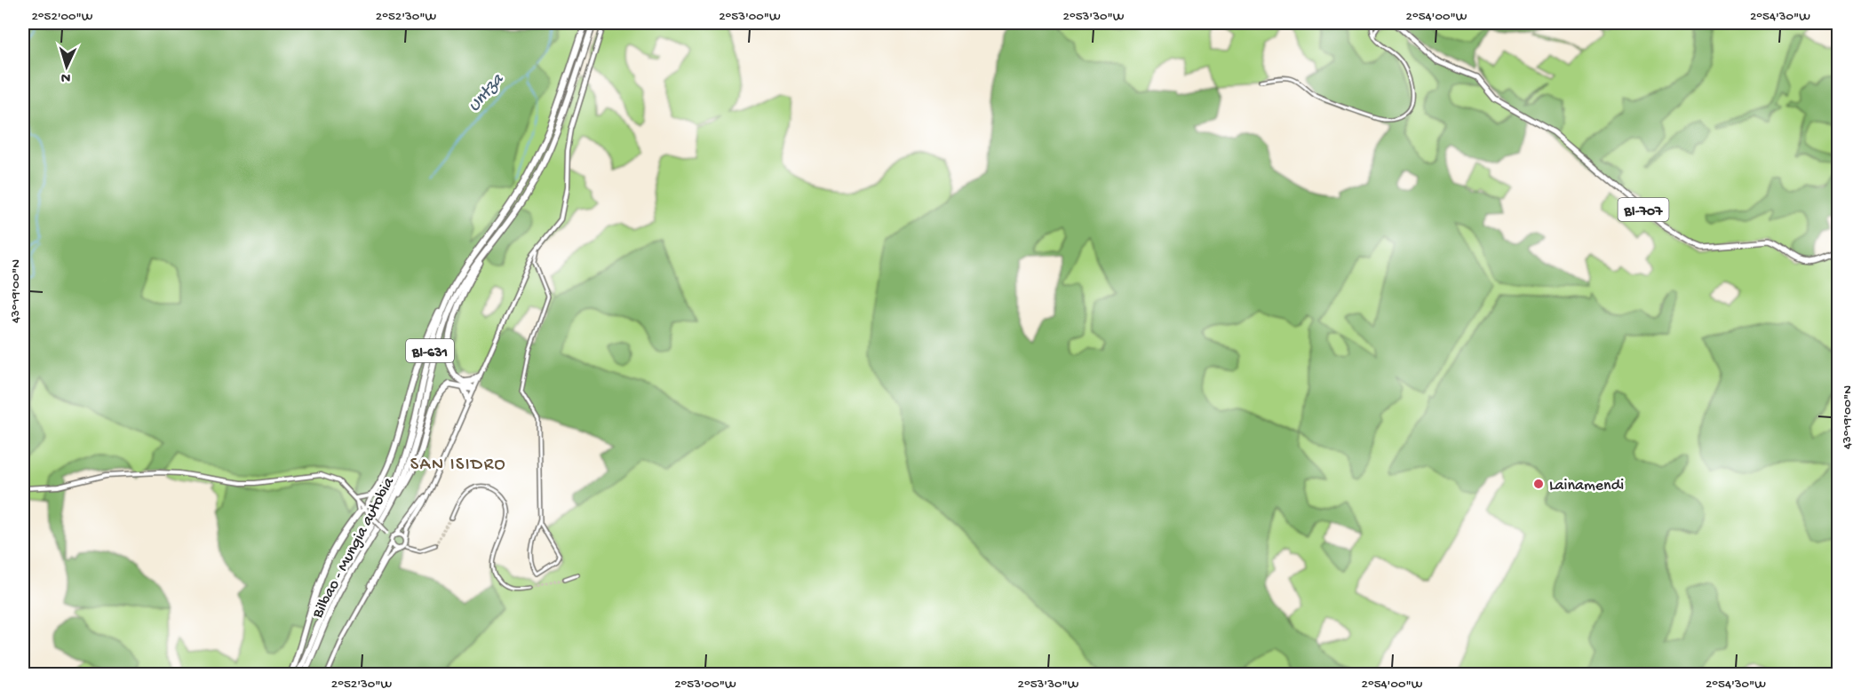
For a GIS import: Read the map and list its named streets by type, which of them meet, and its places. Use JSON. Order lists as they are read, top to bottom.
{
  "streets": {
    "highway": ["BI-631", "Bilbao - Mungia autobia"],
    "main road": ["BI-707"]
  },
  "districts": ["SAN ISIDRO"],
  "water": ["Untza"],
  "places": ["Lainamendi"],
  "north": "bottom",
  "coordinates": [
    "2°52'00\"W",
    "2°52'30\"W",
    "2°53'00\"W",
    "2°53'30\"W",
    "2°54'00\"W",
    "2°54'30\"W",
    "43°19'00\"N"
  ]
}
